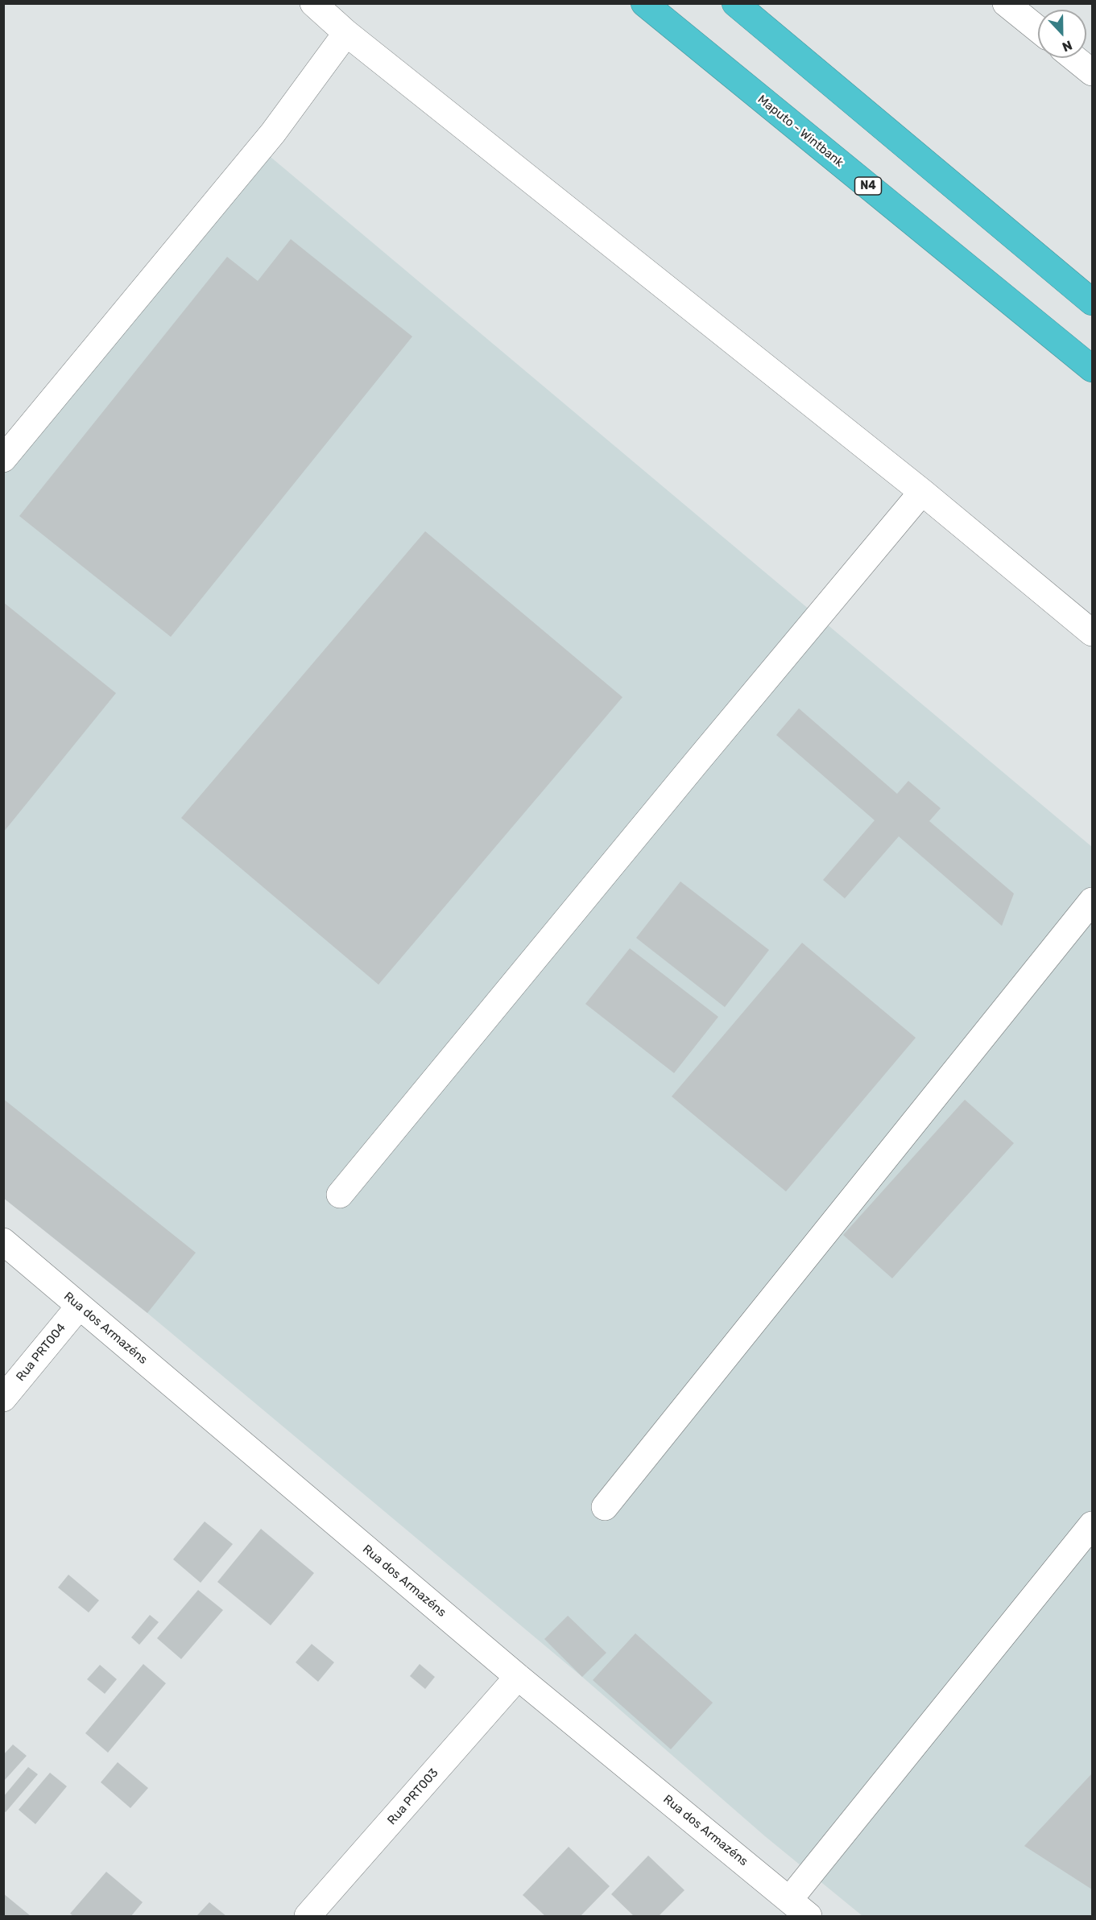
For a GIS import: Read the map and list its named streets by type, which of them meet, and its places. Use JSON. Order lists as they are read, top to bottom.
{
  "streets": {
    "highway": ["Maputo - Wintbank", "N4"],
    "street": ["Rua dos Armazéns", "Rua PRT004", "Rua PRT003"]
  },
  "crossings": [
    ["Rua dos Armazéns", "Rua PRT004"],
    ["Rua dos Armazéns", "Rua PRT003"]
  ],
  "north": "bottom"
}
